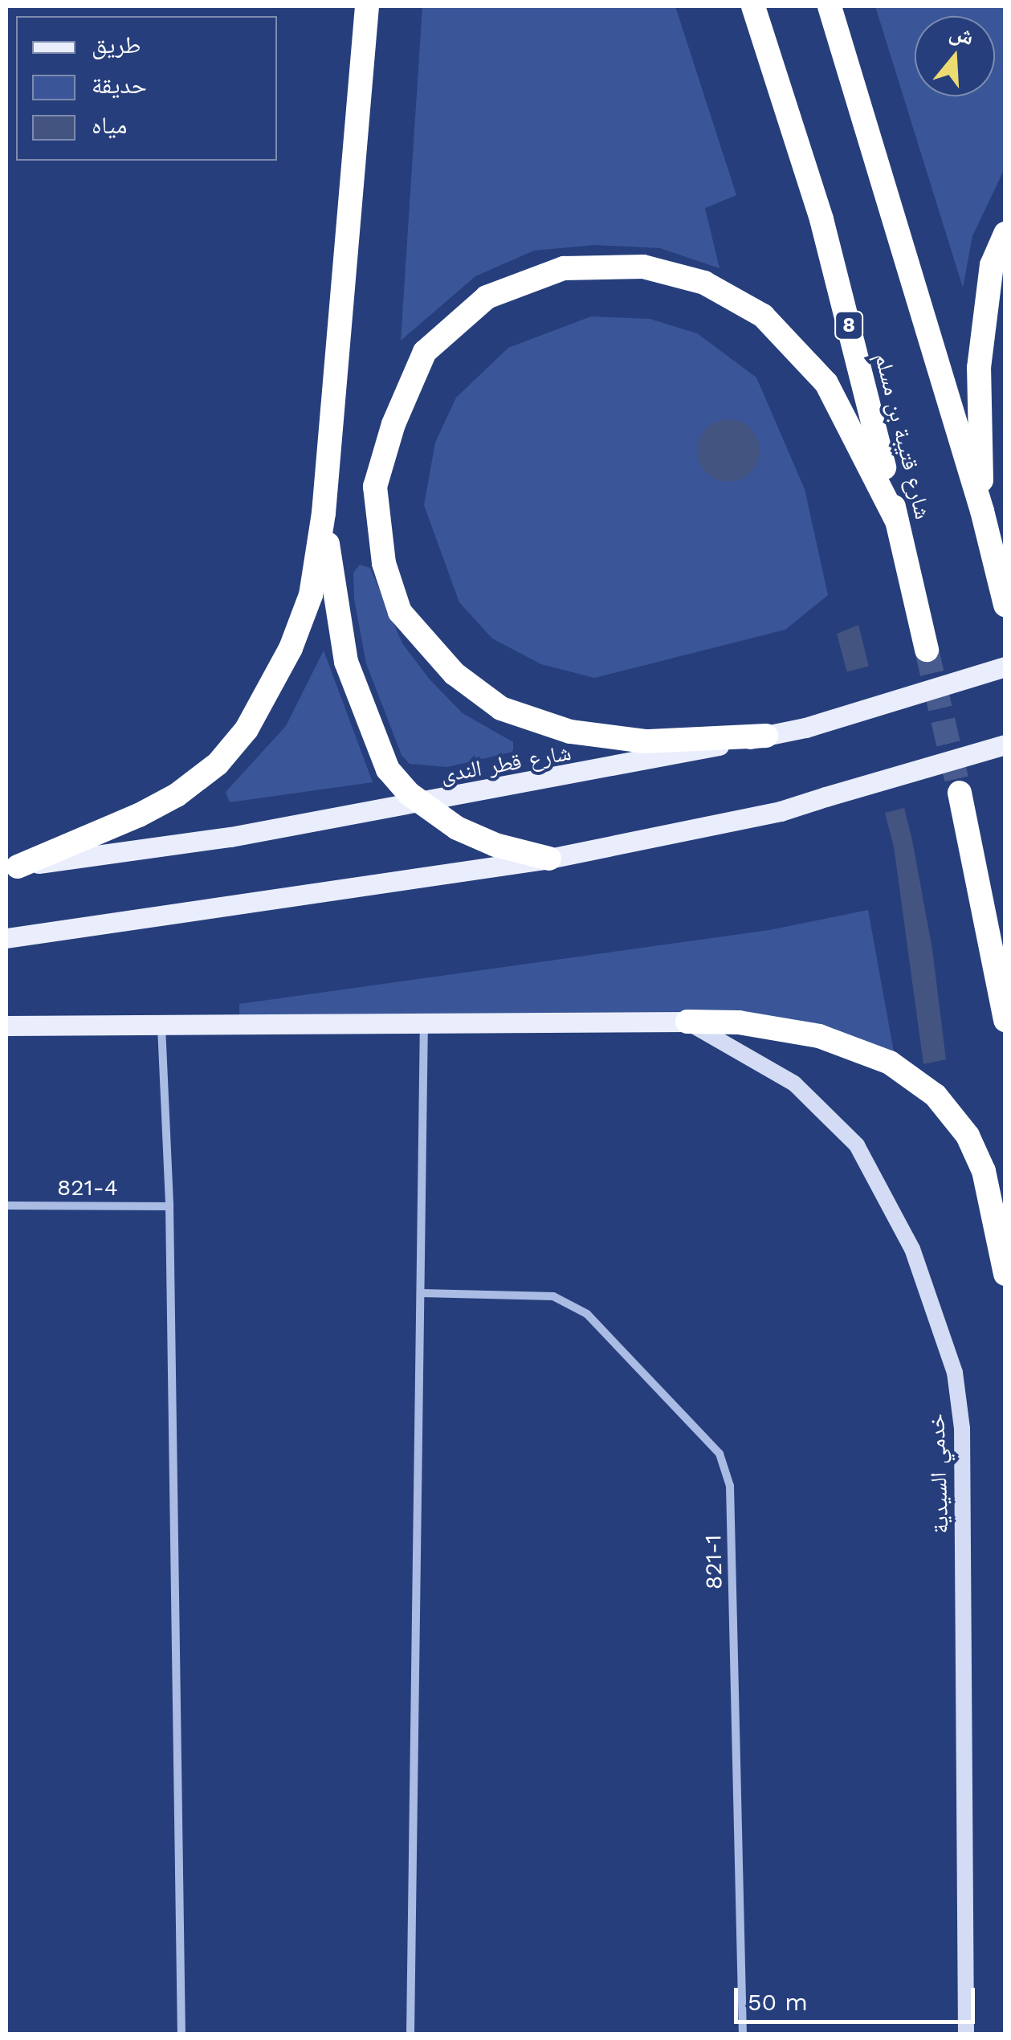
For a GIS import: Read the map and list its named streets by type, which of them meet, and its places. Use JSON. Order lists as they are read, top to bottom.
{
  "streets": {
    "highway": ["8", "شارع قتيبة بن مسلم"],
    "main road": ["شارع قطر الندى"],
    "street": ["821-4", "خدمي السيدية", "821-1"]
  },
  "legend": ["طريق", "حديقة", "مياه"],
  "scale_bar": "50 m",
  "north": "top"
}
